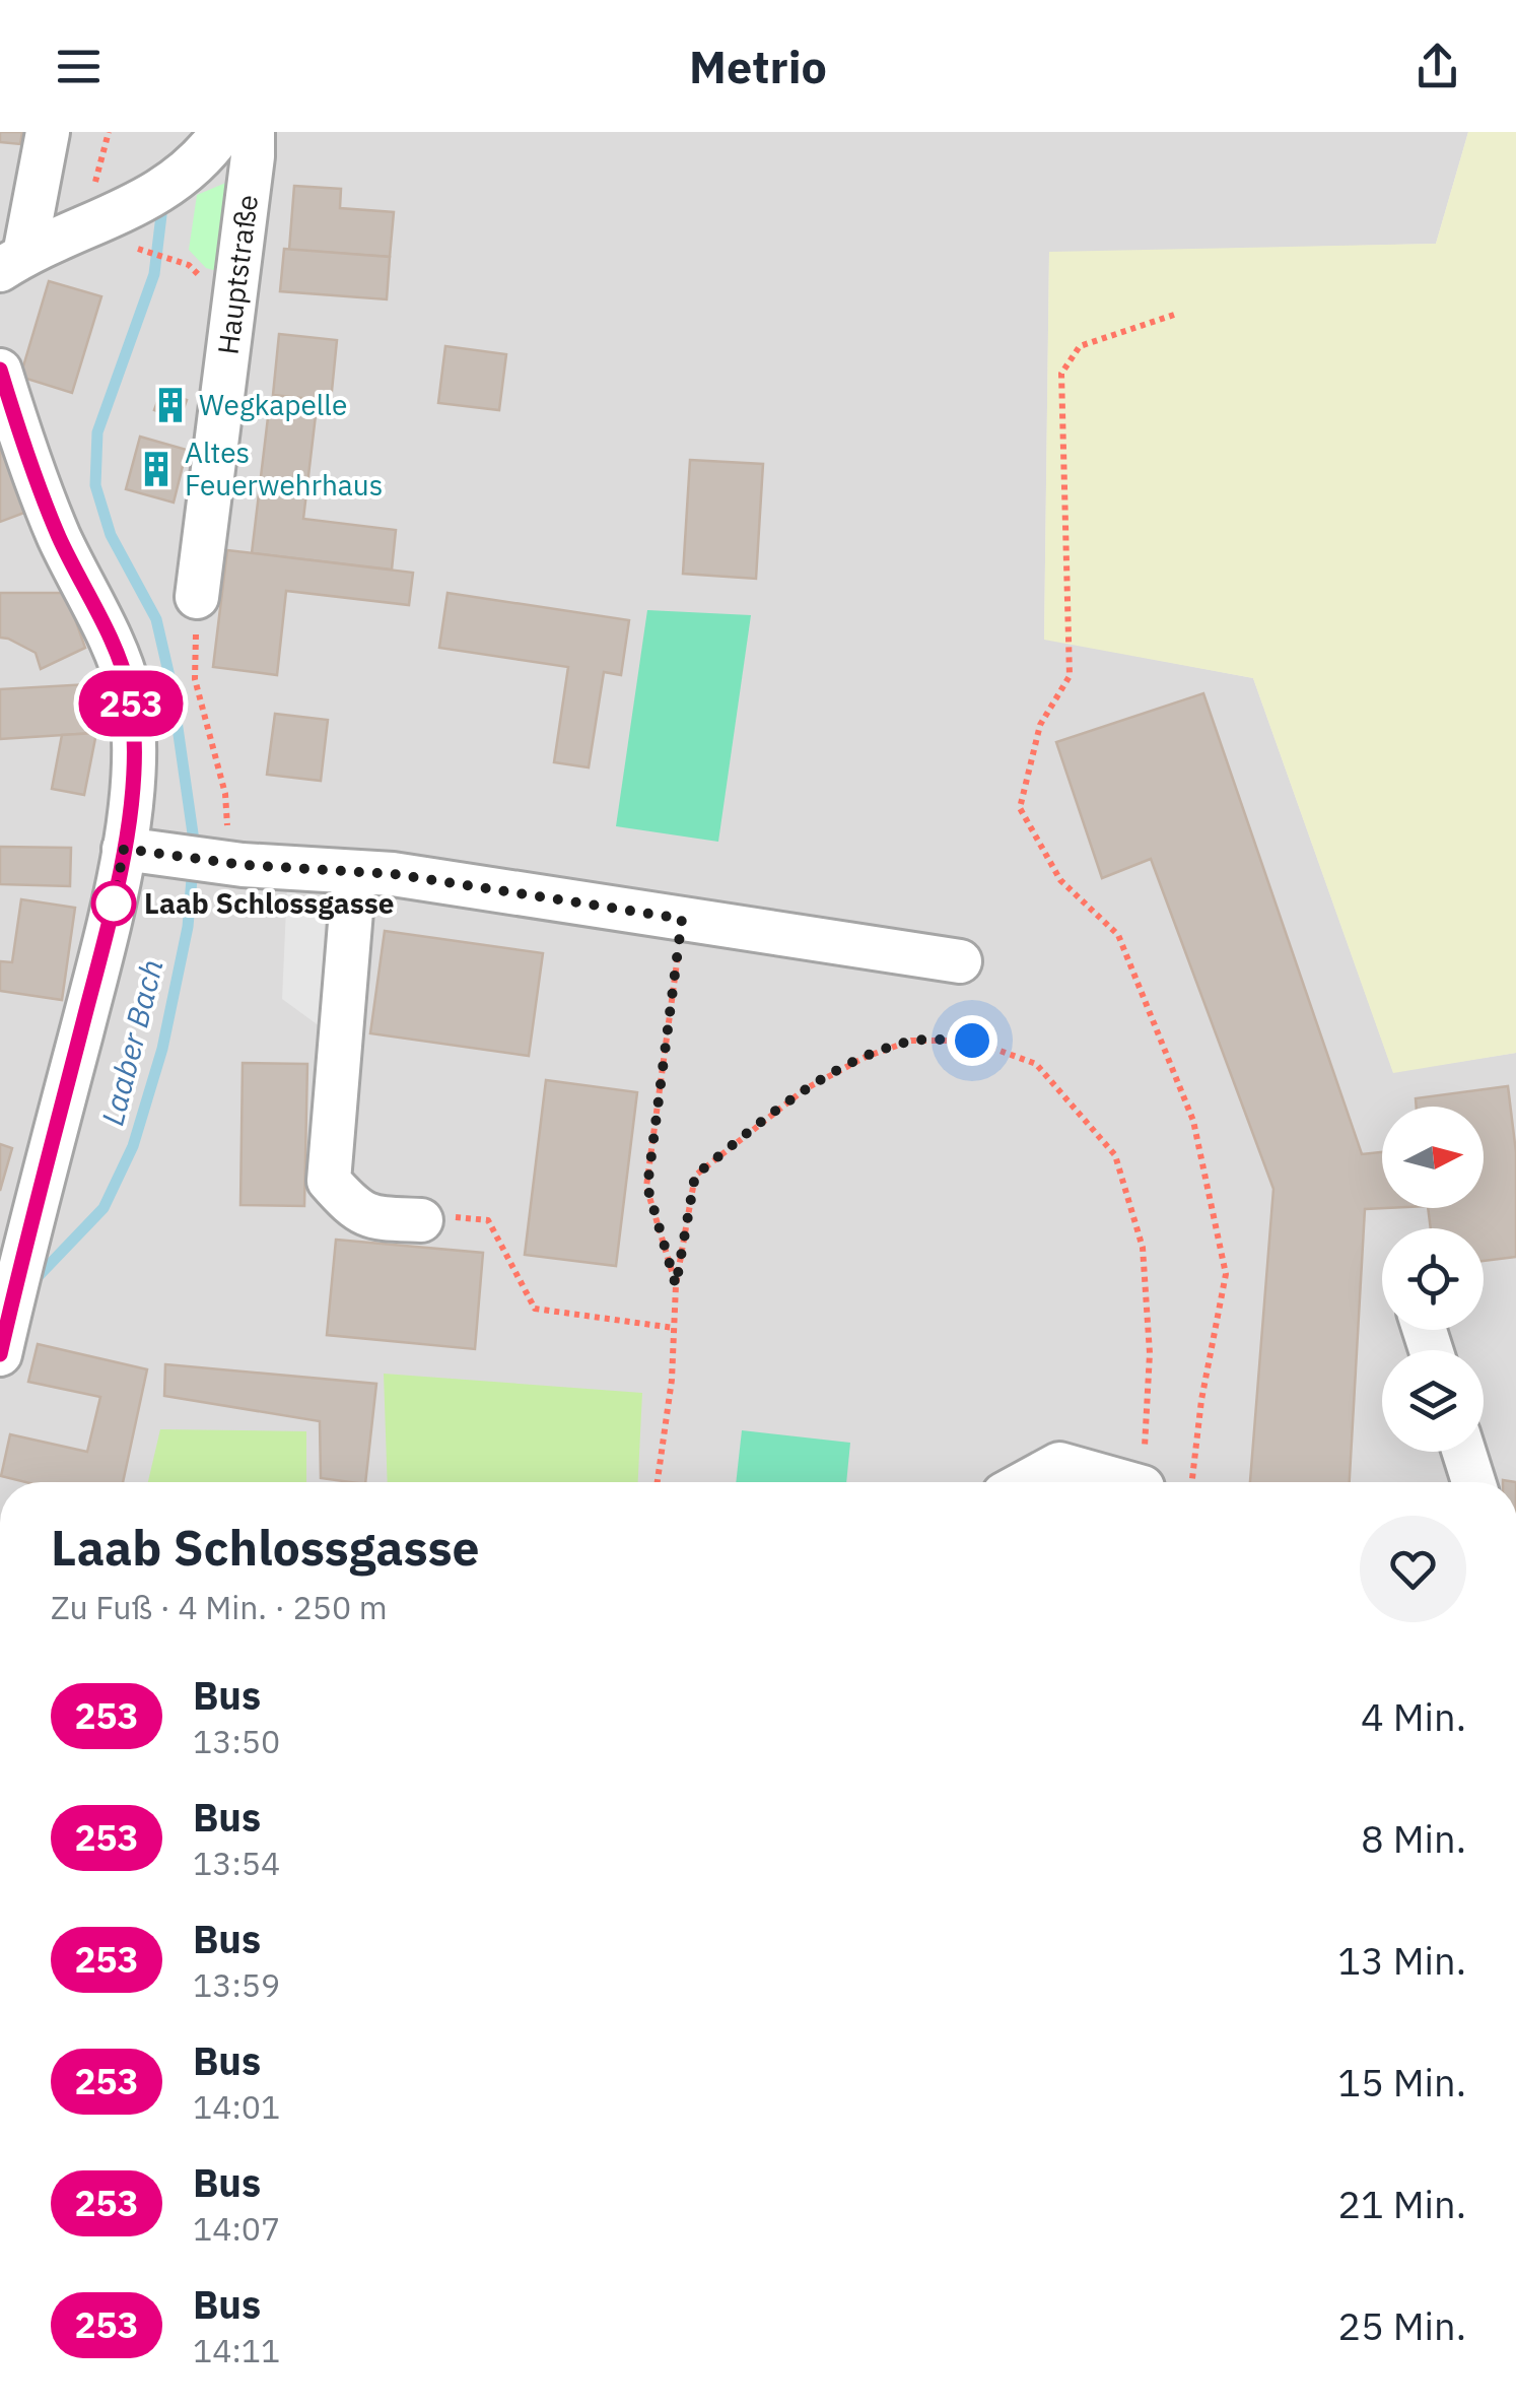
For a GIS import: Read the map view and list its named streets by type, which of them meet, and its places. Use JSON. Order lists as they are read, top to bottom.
{
  "streets": {
    "street": ["Hauptstraße"]
  },
  "water": ["Laaber Bach"],
  "places": {
    "building": ["Wegkapelle", "Altes Feuerwehrhaus"],
    "other": ["Laab Schlossgasse"]
  },
  "lines": ["bus line 253"],
  "north": "right",
  "page": {
    "header": "Metrio",
    "on_map": "253",
    "heading": ["Laab Schlossgasse", "Zu Fuß · 4 Min. · 250 m"],
    "list": [
      {
        "mark": "253",
        "name": "Bus",
        "note": "13:50",
        "value": "4 Min."
      },
      {
        "mark": "253",
        "name": "Bus",
        "note": "13:54",
        "value": "8 Min."
      },
      {
        "mark": "253",
        "name": "Bus",
        "note": "13:59",
        "value": "13 Min."
      },
      {
        "mark": "253",
        "name": "Bus",
        "note": "14:01",
        "value": "15 Min."
      },
      {
        "mark": "253",
        "name": "Bus",
        "note": "14:07",
        "value": "21 Min."
      },
      {
        "mark": "253",
        "name": "Bus",
        "note": "14:11",
        "value": "25 Min."
      }
    ]
  }
}
